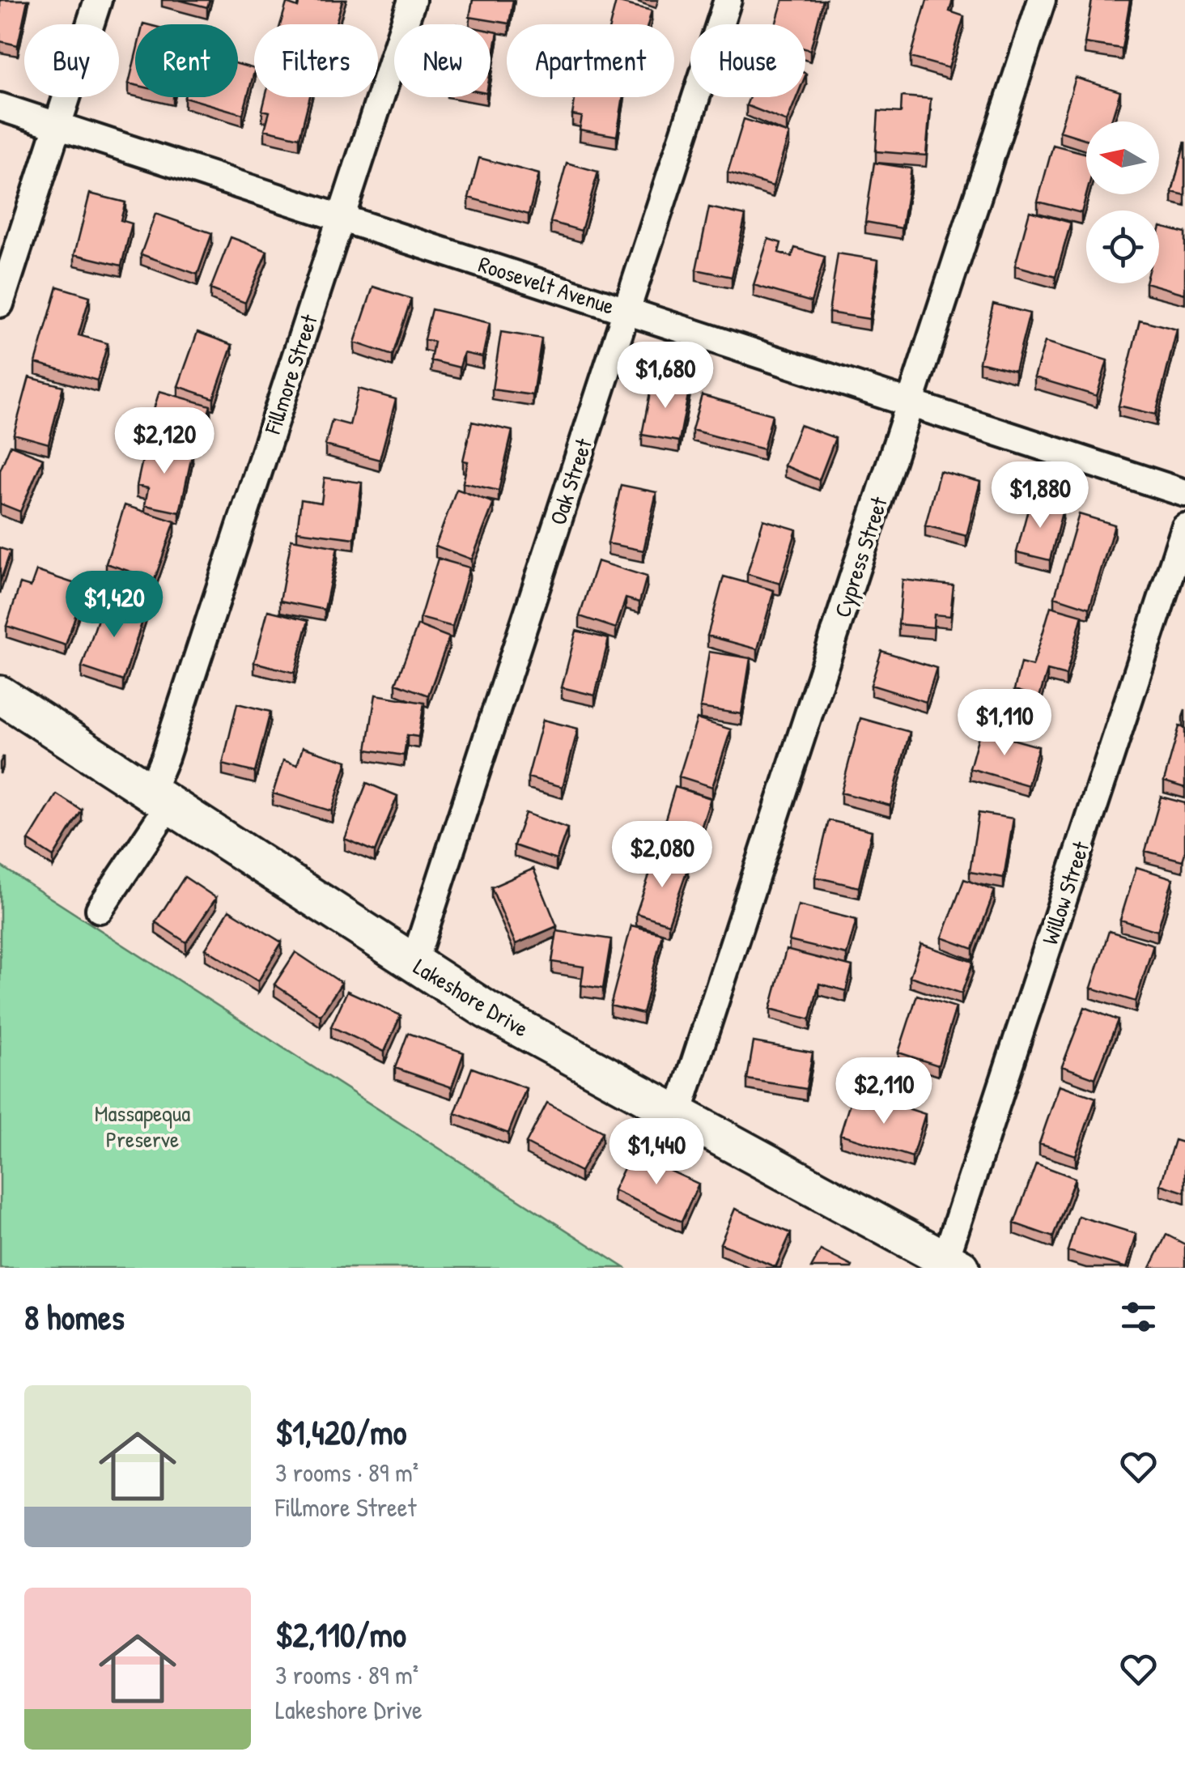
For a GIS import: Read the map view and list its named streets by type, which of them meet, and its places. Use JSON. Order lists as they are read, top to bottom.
{
  "streets": {
    "street": [
      "Roosevelt Avenue",
      "Fillmore Street",
      "Oak Street",
      "Cypress Street",
      "Willow Street",
      "Lakeshore Drive"
    ]
  },
  "crossings": [
    ["Roosevelt Avenue", "Fillmore Street"],
    ["Roosevelt Avenue", "Oak Street"],
    ["Roosevelt Avenue", "Cypress Street"],
    ["Fillmore Street", "Lakeshore Drive"],
    ["Oak Street", "Lakeshore Drive"],
    ["Cypress Street", "Lakeshore Drive"],
    ["Willow Street", "Lakeshore Drive"]
  ],
  "parks": ["Massapequa Preserve"],
  "north": "left",
  "page": {
    "chip": [
      "Buy",
      "Rent",
      "Filters",
      "New",
      "Apartment",
      "House"
    ],
    "price": [
      "$1,680",
      "$2,120",
      "$1,880",
      "$1,420",
      "$1,110",
      "$2,080",
      "$2,110",
      "$1,440"
    ],
    "heading": "8 homes",
    "list": [
      {
        "name": "$1,420/mo",
        "note": "3 rooms · 89 m² · Fillmore Street"
      },
      {
        "name": "$2,110/mo",
        "note": "3 rooms · 89 m² · Lakeshore Drive"
      }
    ]
  }
}
